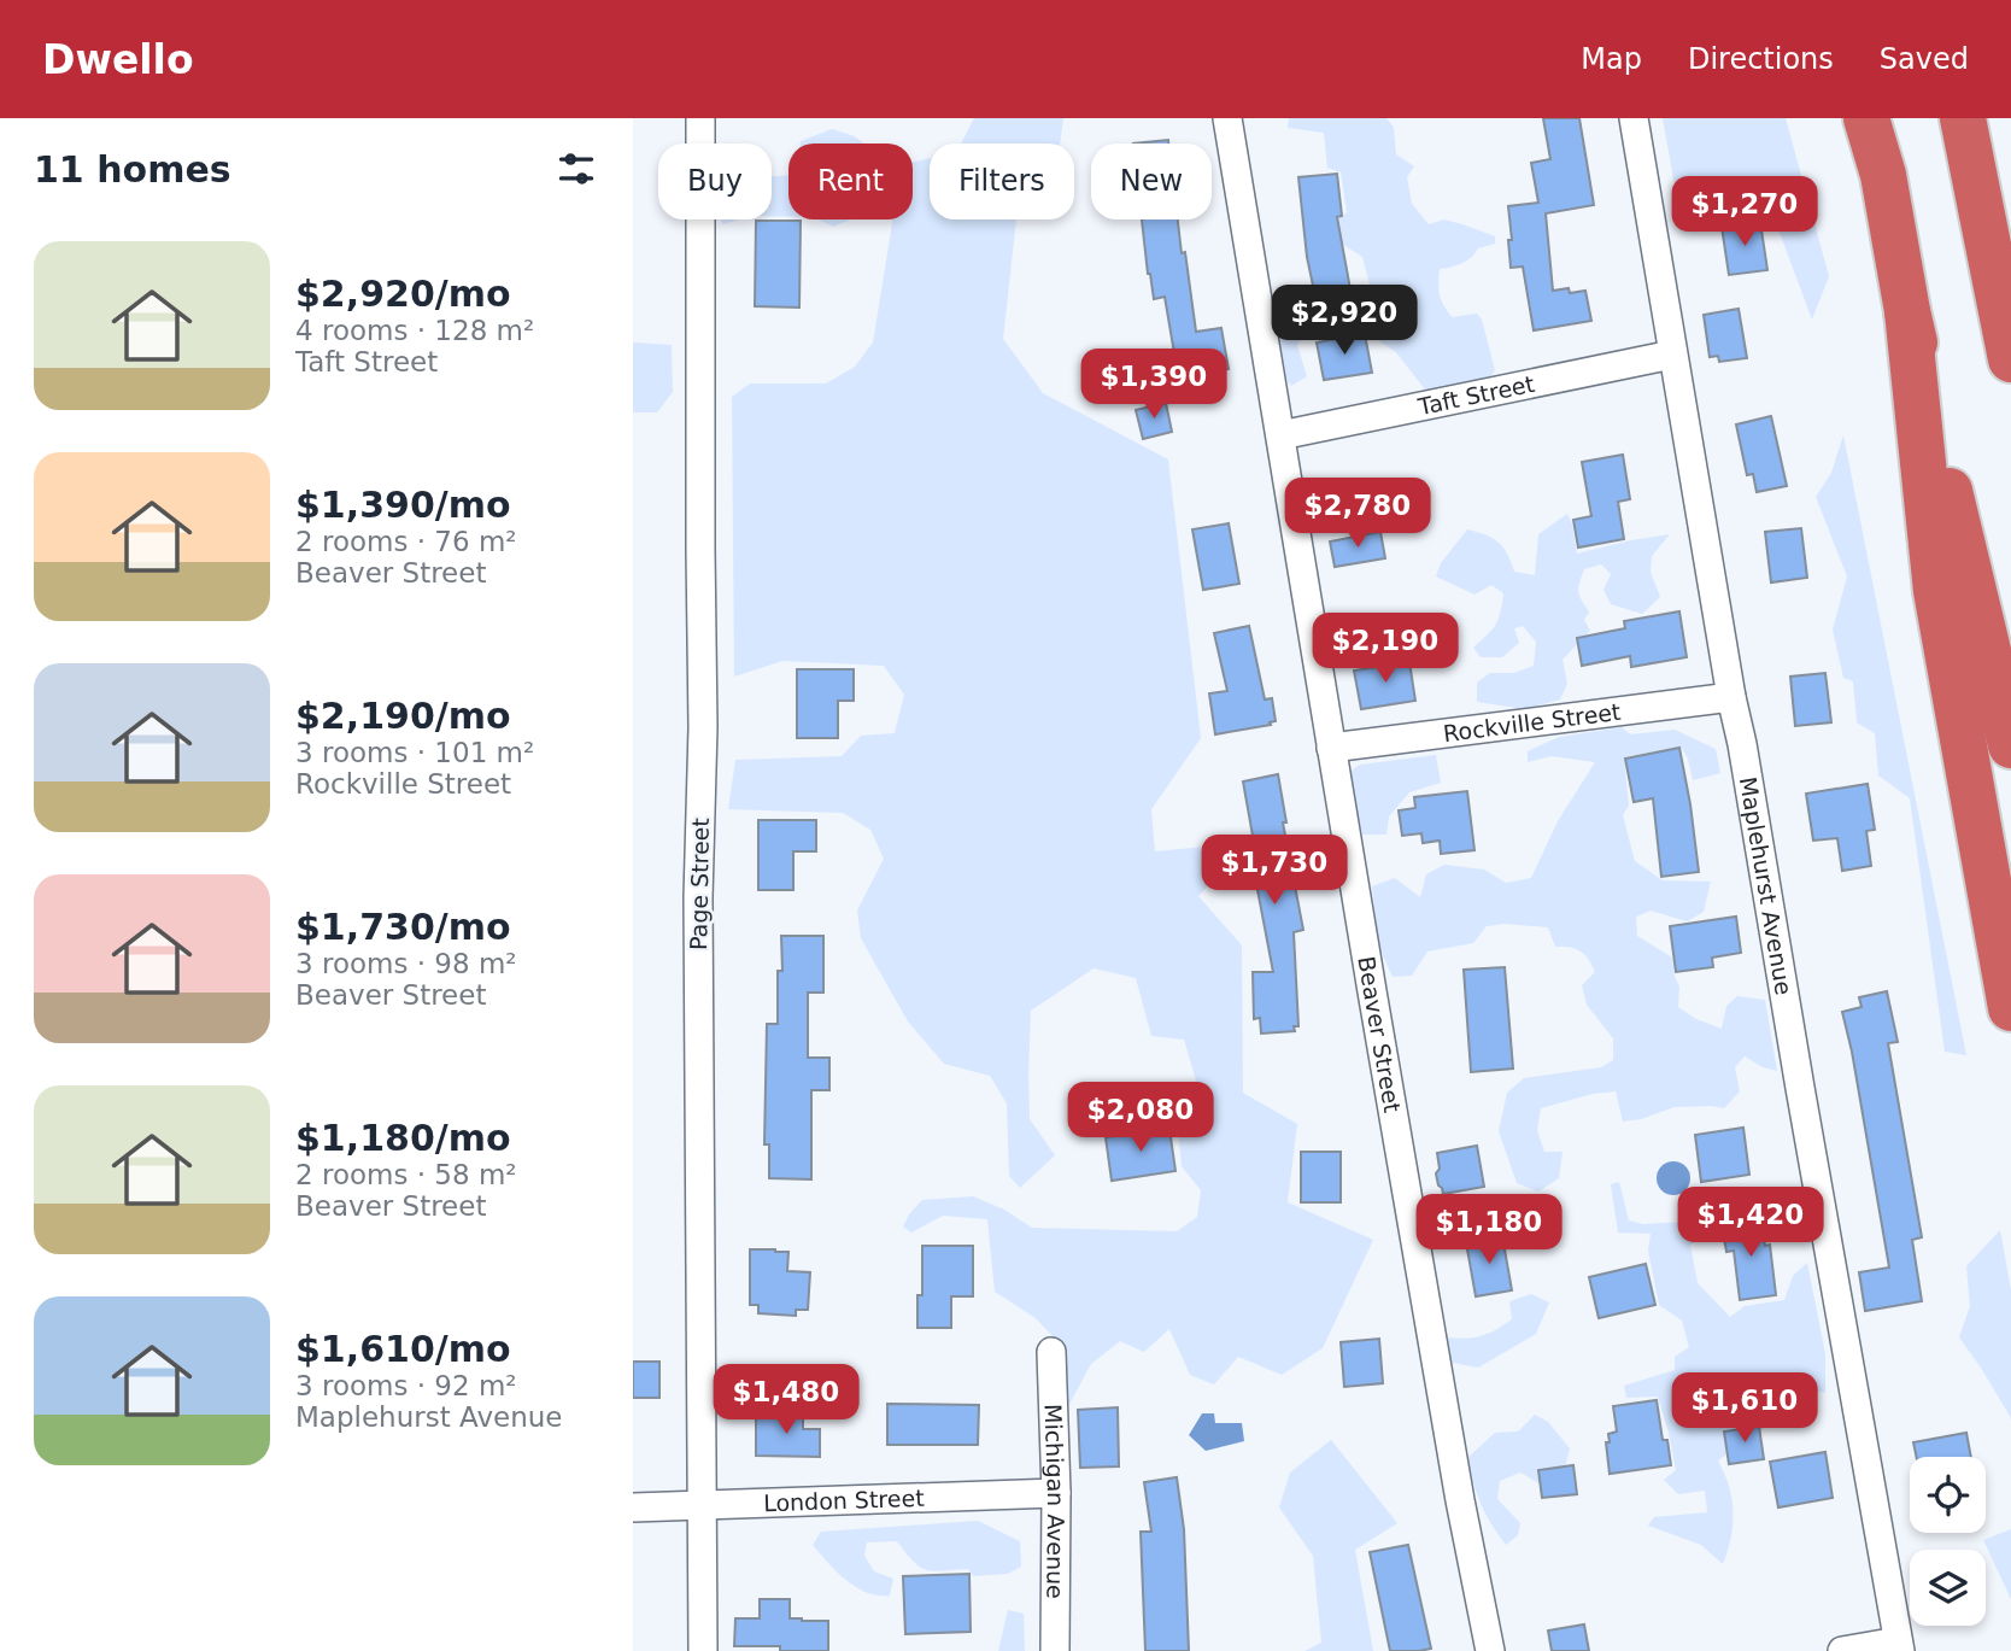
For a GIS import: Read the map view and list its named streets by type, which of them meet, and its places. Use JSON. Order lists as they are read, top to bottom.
{
  "streets": {
    "street": [
      "Taft Street",
      "Rockville Street",
      "Page Street",
      "Maplehurst Avenue",
      "Beaver Street",
      "London Street",
      "Michigan Avenue"
    ]
  },
  "crossings": [
    ["Taft Street", "Maplehurst Avenue"],
    ["Taft Street", "Beaver Street"],
    ["Rockville Street", "Maplehurst Avenue"],
    ["Rockville Street", "Beaver Street"],
    ["Page Street", "London Street"],
    ["London Street", "Michigan Avenue"]
  ],
  "page": {
    "header": "Dwello",
    "nav": ["Map", "Directions", "Saved"],
    "heading": "11 homes",
    "chip": [
      "Buy",
      "Rent",
      "Filters",
      "New"
    ],
    "price": [
      "$1,270",
      "$2,920",
      "$1,390",
      "$2,780",
      "$2,190",
      "$1,730",
      "$2,080",
      "$1,420",
      "$1,180",
      "$1,480",
      "$1,610"
    ],
    "list": [
      {
        "name": "$2,920/mo",
        "note": "4 rooms · 128 m² · Taft Street"
      },
      {
        "name": "$1,390/mo",
        "note": "2 rooms · 76 m² · Beaver Street"
      },
      {
        "name": "$2,190/mo",
        "note": "3 rooms · 101 m² · Rockville Street"
      },
      {
        "name": "$1,730/mo",
        "note": "3 rooms · 98 m² · Beaver Street"
      },
      {
        "name": "$1,180/mo",
        "note": "2 rooms · 58 m² · Beaver Street"
      },
      {
        "name": "$1,610/mo",
        "note": "3 rooms · 92 m² · Maplehurst Avenue"
      }
    ]
  }
}
